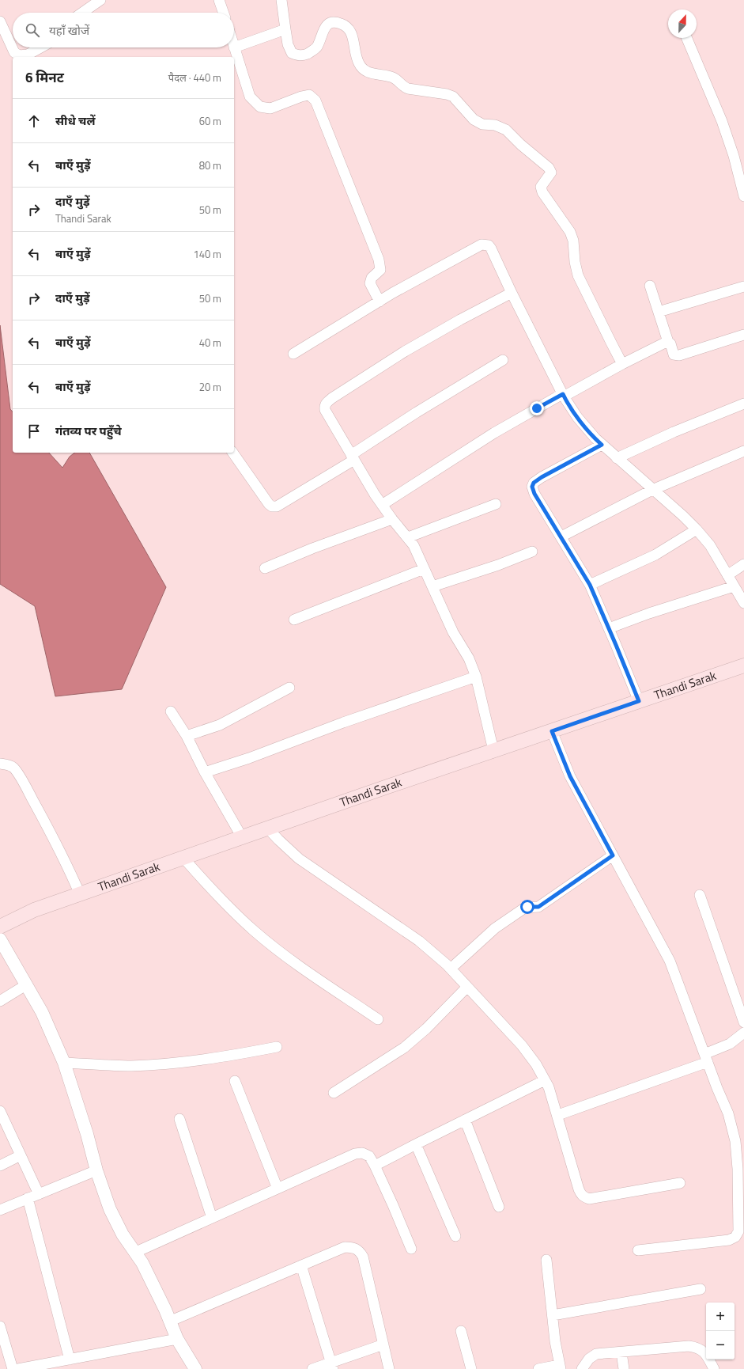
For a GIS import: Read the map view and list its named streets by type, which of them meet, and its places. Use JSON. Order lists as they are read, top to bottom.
{
  "streets": {
    "main road": ["Thandi Sarak"]
  },
  "north": "top",
  "page": {
    "search": "यहाँ खोजें",
    "heading": ["6 मिनट", "पैदल · 440 m"],
    "list": [
      ["सीधे चलें", "60 m"],
      ["बाएँ मुड़ें", "80 m"],
      ["दाएँ मुड़ें", "Thandi Sarak", "50 m"],
      ["बाएँ मुड़ें", "140 m"],
      ["दाएँ मुड़ें", "50 m"],
      ["बाएँ मुड़ें", "40 m"],
      ["बाएँ मुड़ें", "20 m"],
      "गंतव्य पर पहुँचे"
    ],
    "map_buttons": ["+", "−"]
  }
}
